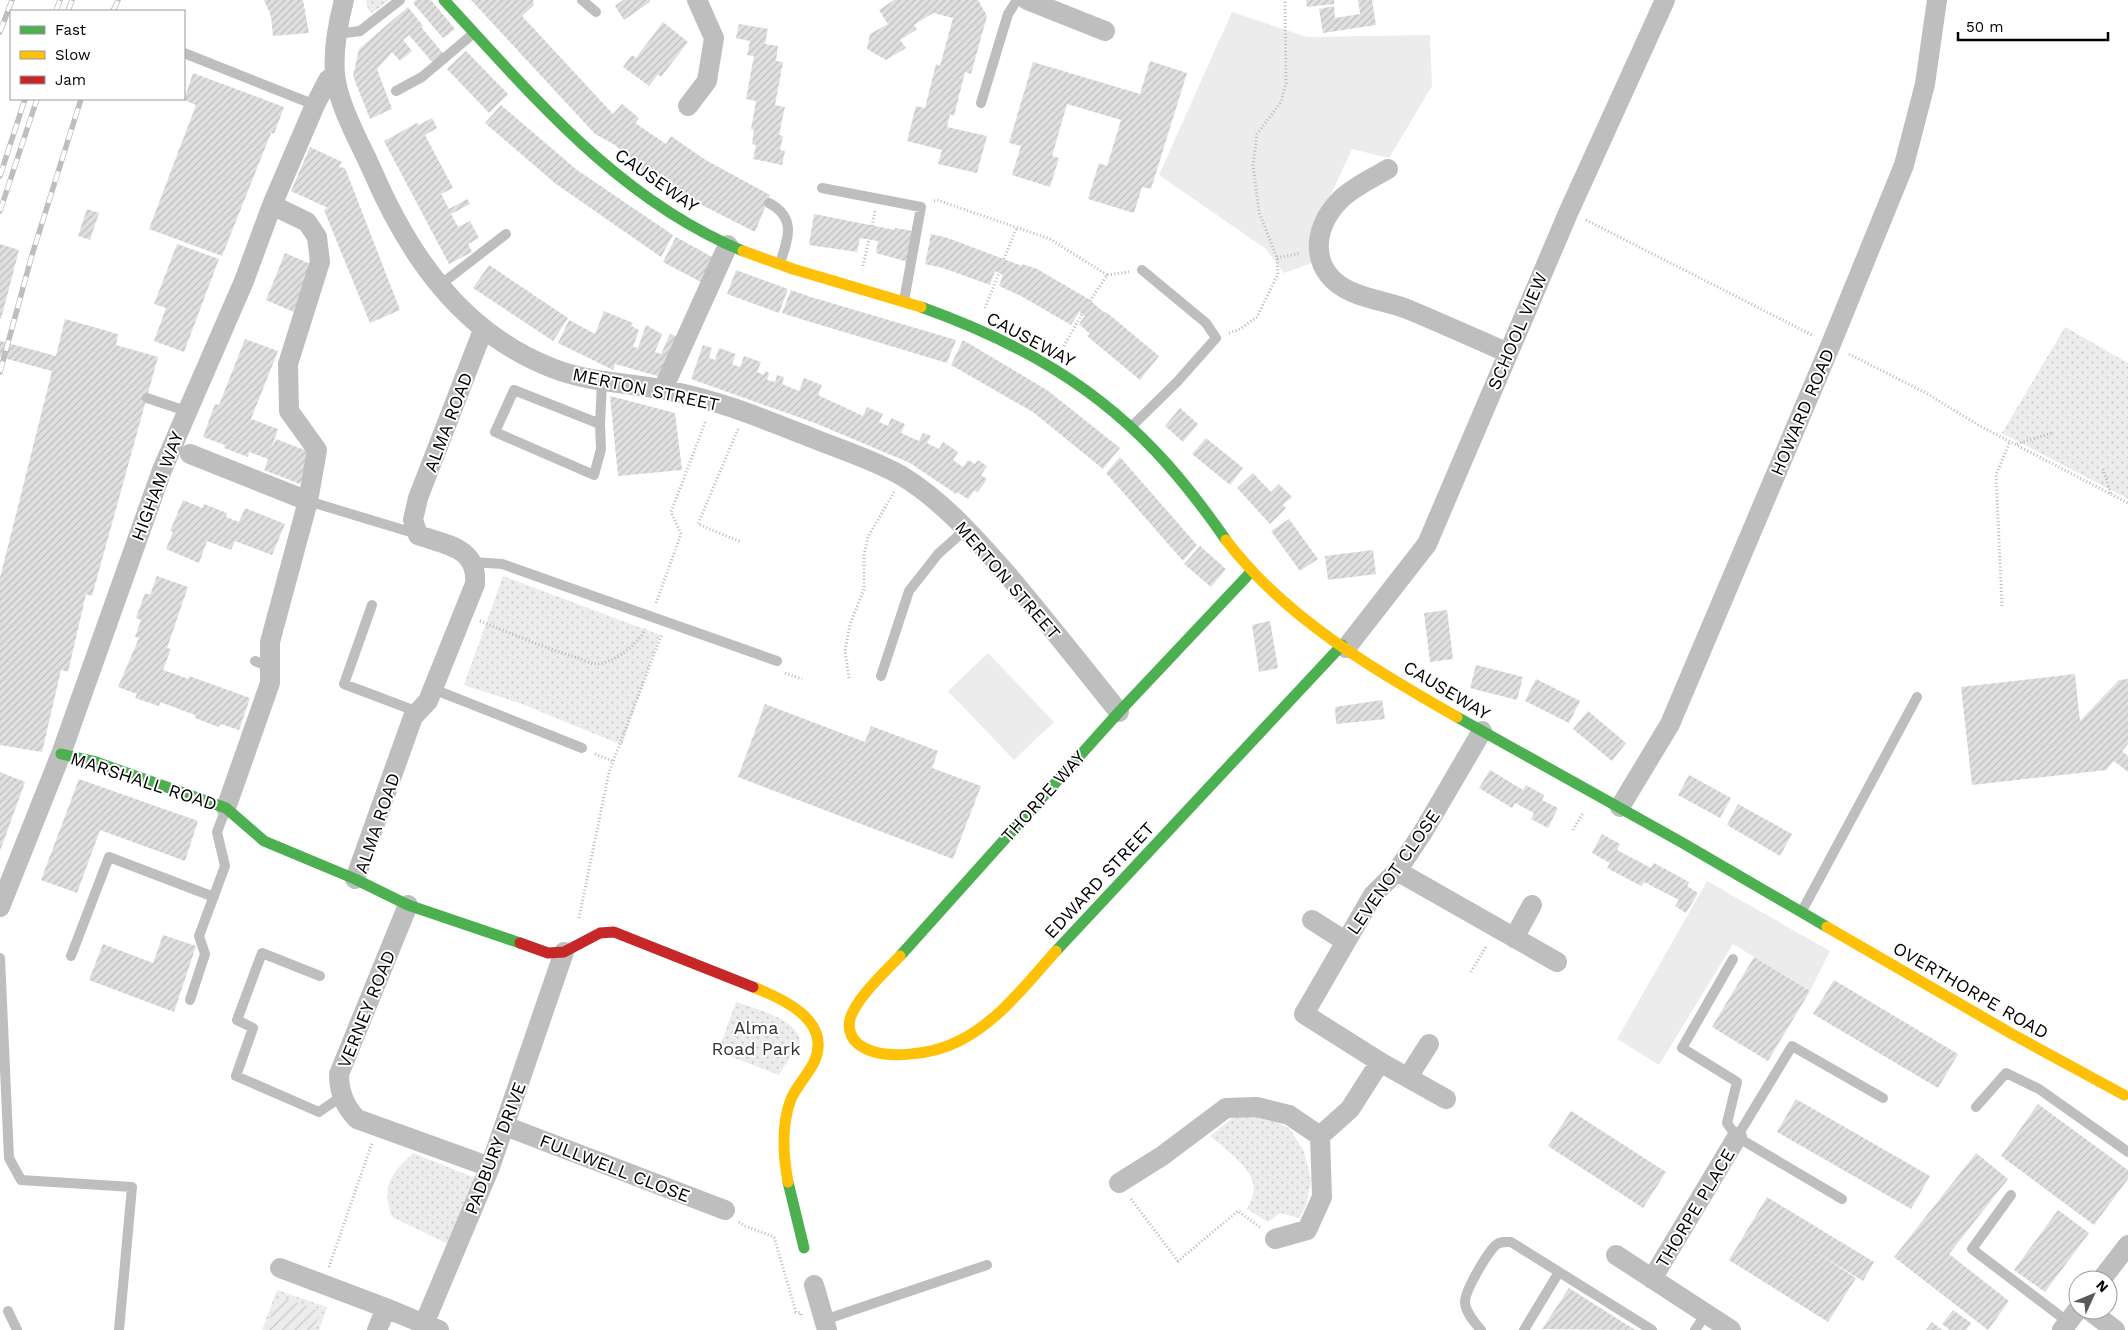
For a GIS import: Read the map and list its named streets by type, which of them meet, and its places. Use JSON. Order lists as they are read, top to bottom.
{
  "streets": {
    "street": [
      "CAUSEWAY",
      "SCHOOL VIEW",
      "MERTON STREET",
      "HOWARD ROAD",
      "ALMA ROAD",
      "HIGHAM WAY",
      "MARSHALL ROAD",
      "THORPE WAY",
      "LEVENOT CLOSE",
      "EDWARD STREET",
      "OVERTHORPE ROAD",
      "VERNEY ROAD",
      "PADBURY DRIVE",
      "FULLWELL CLOSE",
      "THORPE PLACE"
    ]
  },
  "crossings": [
    ["CAUSEWAY", "SCHOOL VIEW"],
    ["CAUSEWAY", "HOWARD ROAD"],
    ["CAUSEWAY", "THORPE WAY"],
    ["CAUSEWAY", "LEVENOT CLOSE"],
    ["CAUSEWAY", "EDWARD STREET"],
    ["CAUSEWAY", "OVERTHORPE ROAD"],
    ["SCHOOL VIEW", "EDWARD STREET"],
    ["MERTON STREET", "ALMA ROAD"],
    ["MERTON STREET", "HIGHAM WAY"],
    ["MERTON STREET", "THORPE WAY"],
    ["ALMA ROAD", "VERNEY ROAD"],
    ["ALMA ROAD", "PADBURY DRIVE"],
    ["HIGHAM WAY", "MARSHALL ROAD"],
    ["THORPE WAY", "EDWARD STREET"],
    ["VERNEY ROAD", "PADBURY DRIVE"],
    ["PADBURY DRIVE", "FULLWELL CLOSE"]
  ],
  "parks": ["Alma Road Park"],
  "legend": ["Fast", "Slow", "Jam"],
  "scale_bar": "50 m",
  "north": "top right"
}
